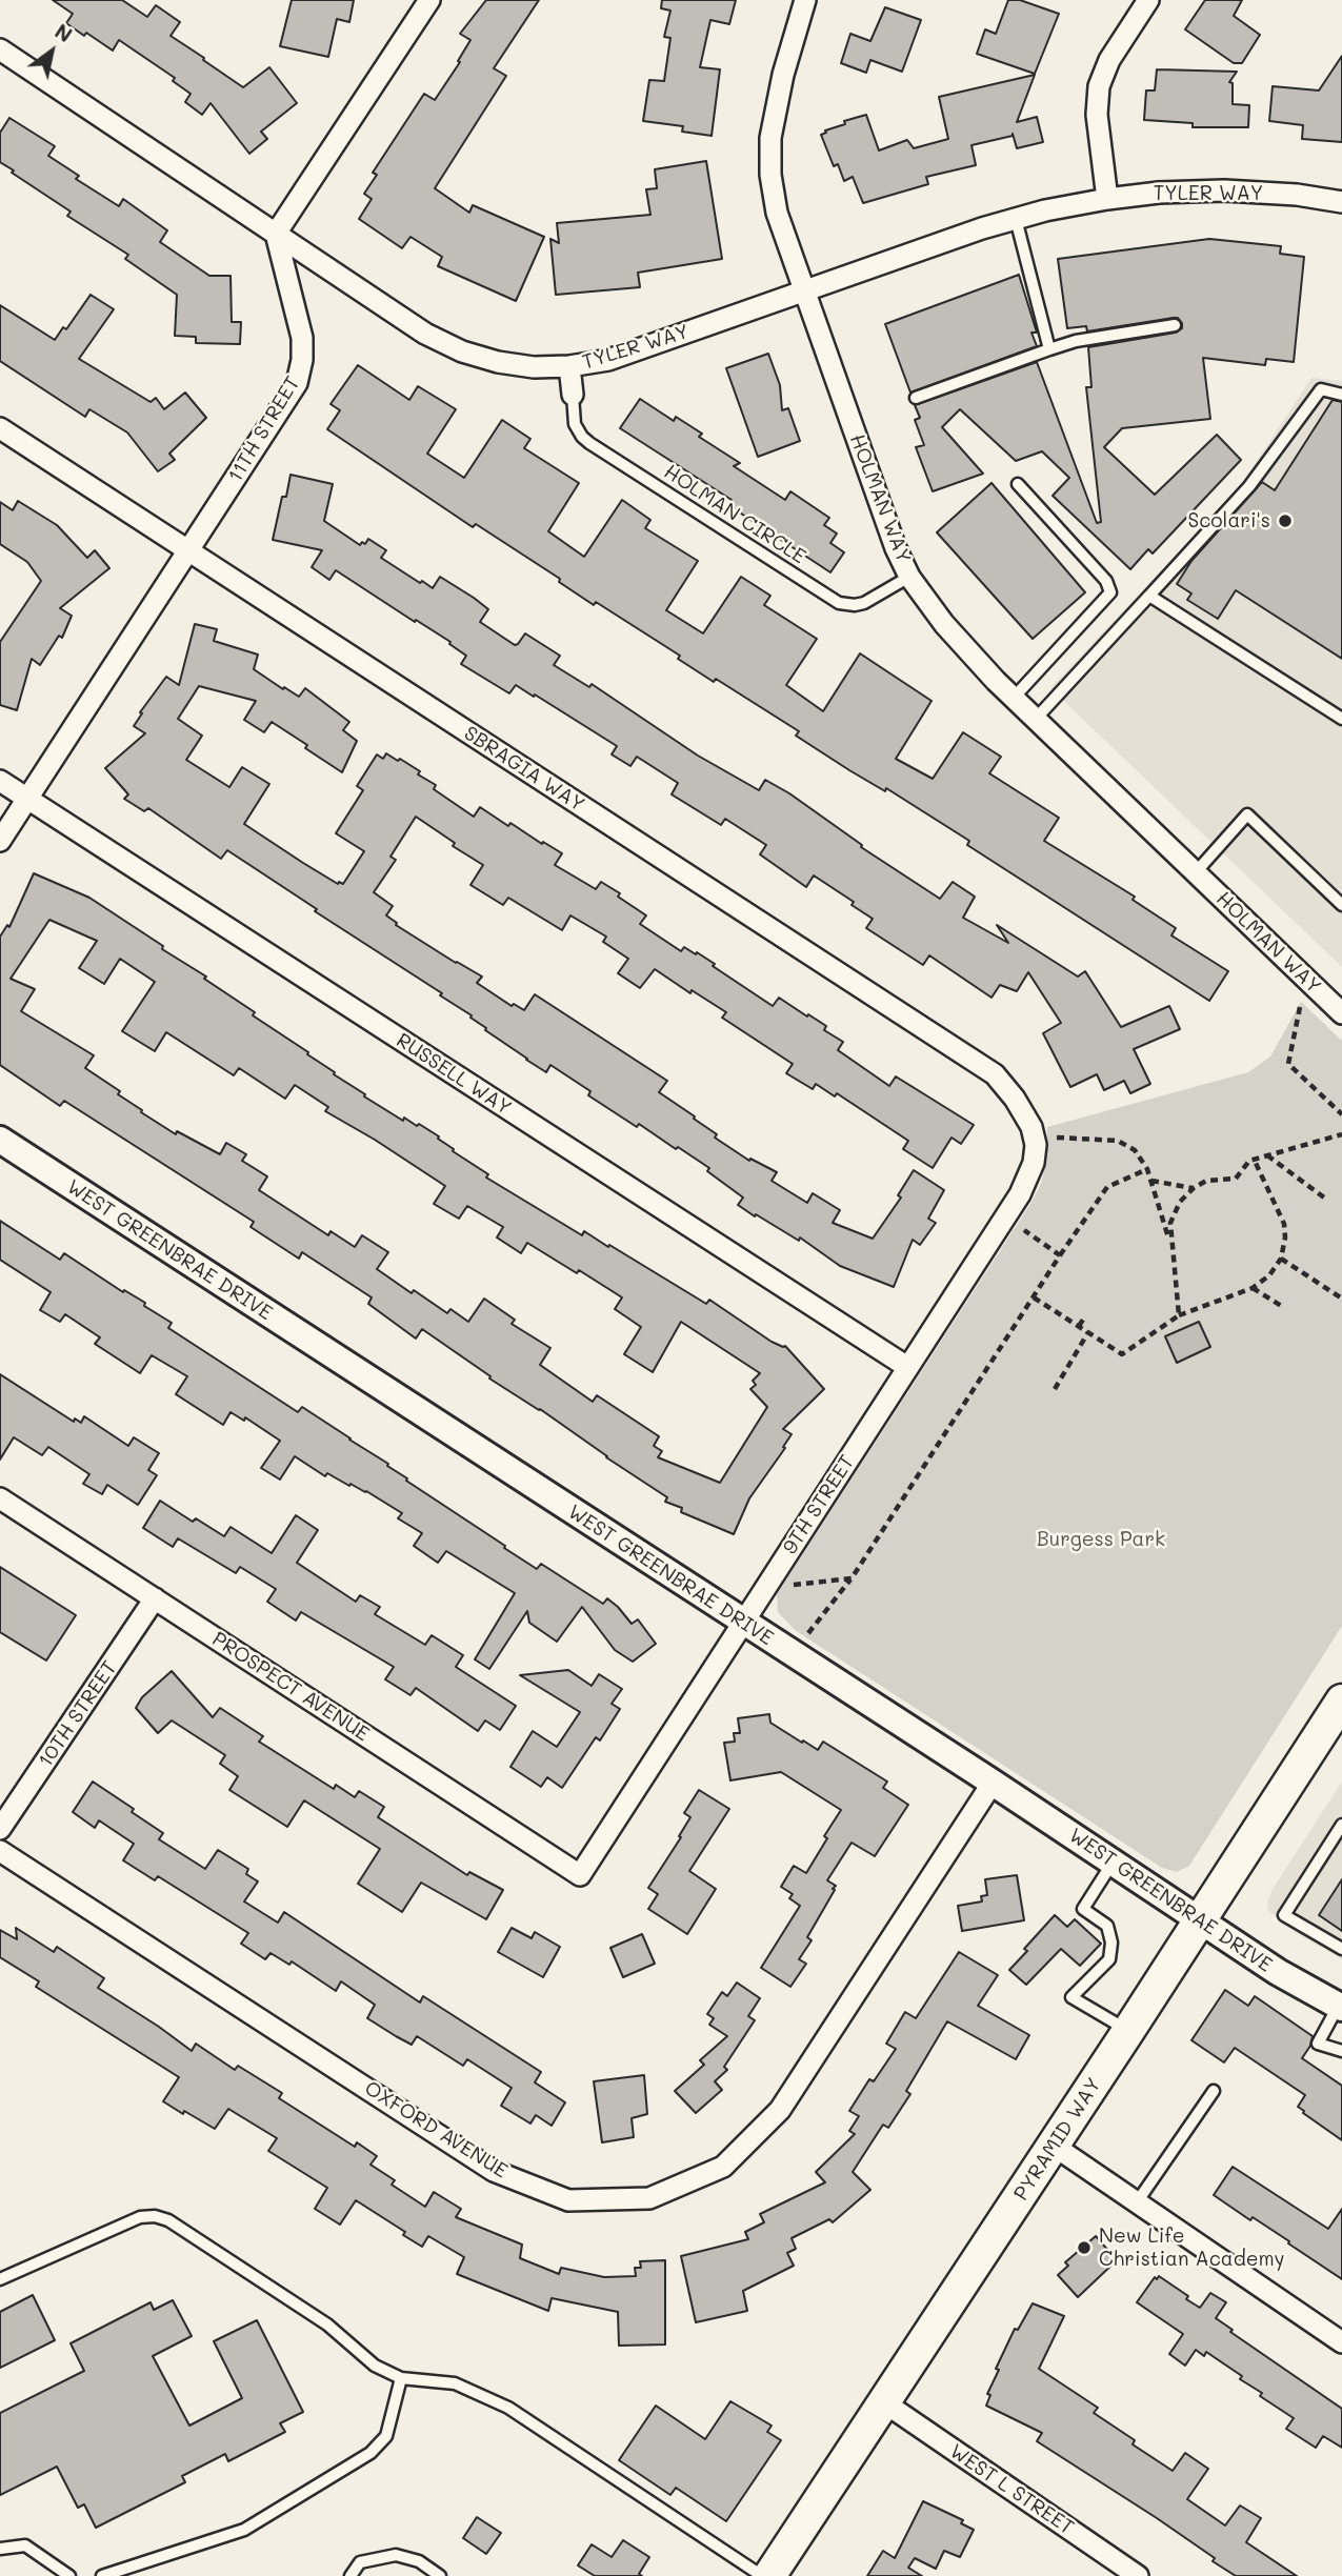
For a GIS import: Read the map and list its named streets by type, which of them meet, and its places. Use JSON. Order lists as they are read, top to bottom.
{
  "streets": {
    "main road": ["PYRAMID WAY"],
    "street": [
      "TYLER WAY",
      "11TH STREET",
      "HOLMAN WAY",
      "SBRAGIA WAY",
      "RUSSELL WAY",
      "WEST GREENBRAE DRIVE",
      "9TH STREET",
      "PROSPECT AVENUE",
      "10TH STREET",
      "OXFORD AVENUE",
      "WEST L STREET"
    ],
    "lane": ["HOLMAN CIRCLE"]
  },
  "crossings": [
    ["TYLER WAY", "11TH STREET"],
    ["TYLER WAY", "HOLMAN WAY"],
    ["11TH STREET", "SBRAGIA WAY"],
    ["11TH STREET", "RUSSELL WAY"],
    ["HOLMAN WAY", "HOLMAN CIRCLE"],
    ["SBRAGIA WAY", "9TH STREET"],
    ["RUSSELL WAY", "9TH STREET"],
    ["WEST GREENBRAE DRIVE", "9TH STREET"],
    ["WEST GREENBRAE DRIVE", "OXFORD AVENUE"],
    ["WEST GREENBRAE DRIVE", "PYRAMID WAY"],
    ["9TH STREET", "PROSPECT AVENUE"],
    ["PROSPECT AVENUE", "10TH STREET"],
    ["PYRAMID WAY", "WEST L STREET"]
  ],
  "parks": ["Burgess Park"],
  "places": ["Scolari's", "New Life Christian Academy"],
  "north": "top right"
}
